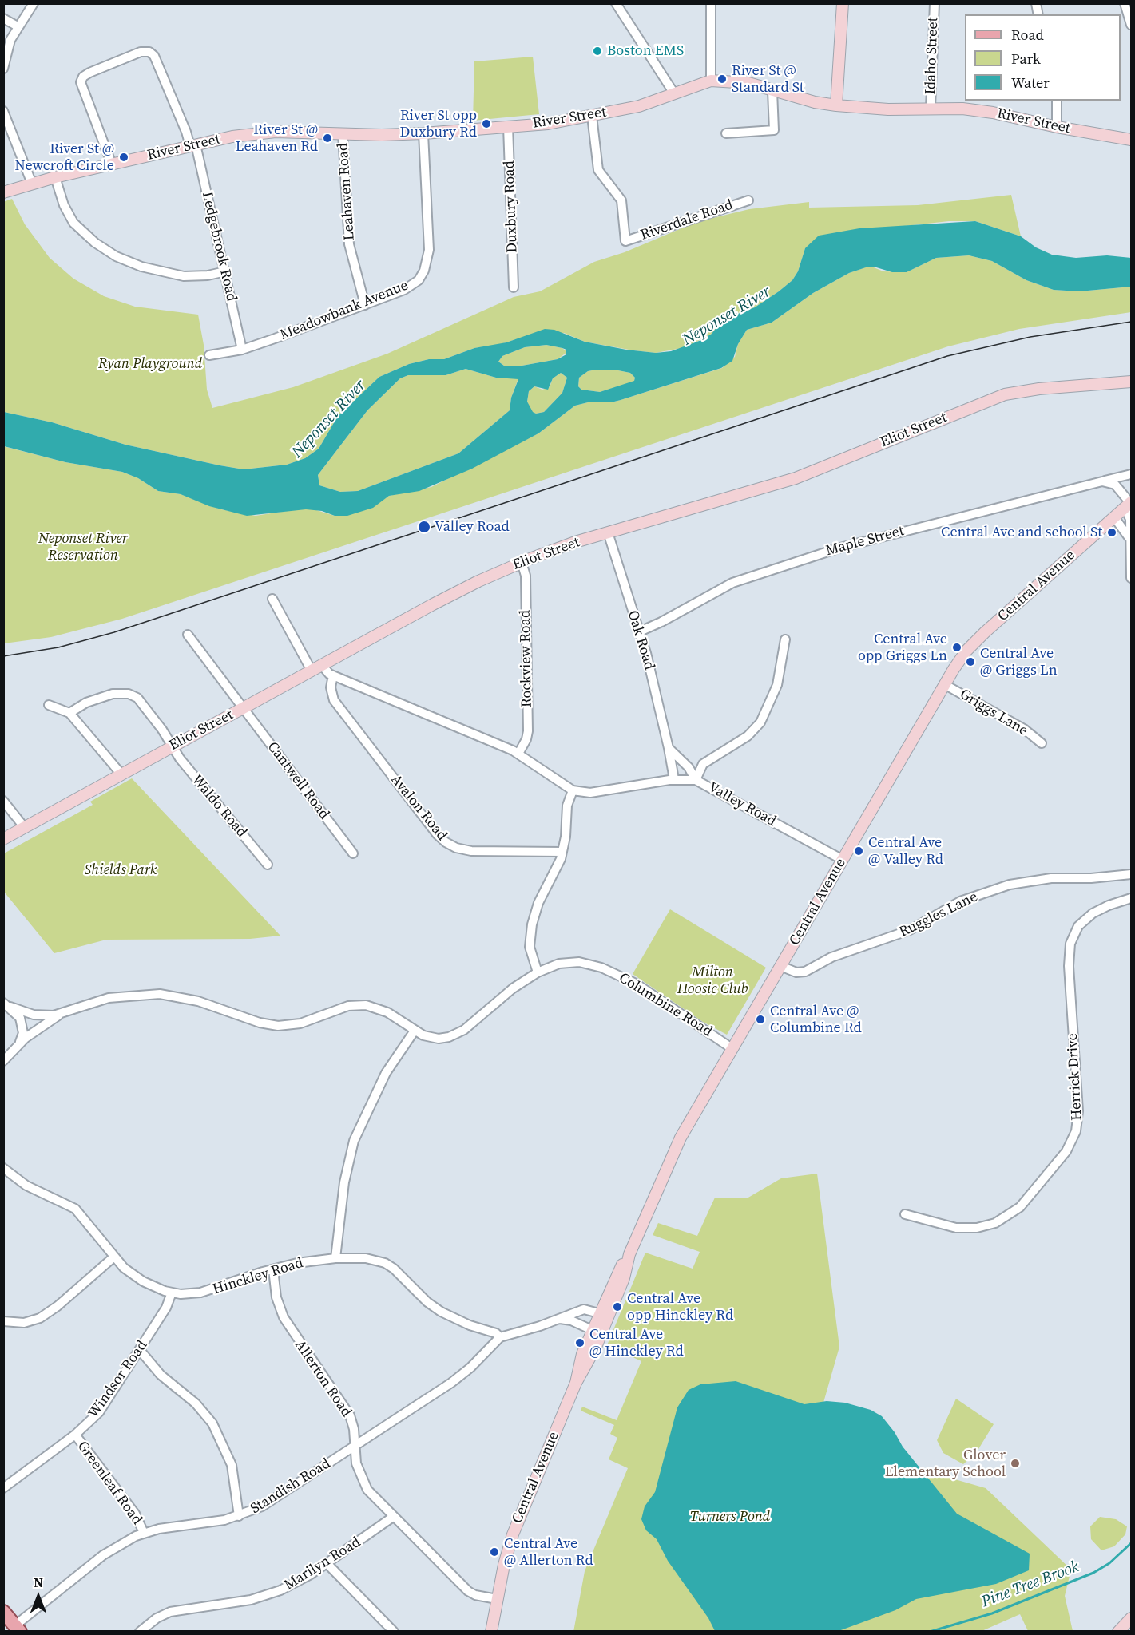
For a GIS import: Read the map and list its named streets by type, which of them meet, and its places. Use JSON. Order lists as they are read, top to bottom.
{
  "streets": {
    "street": [
      "Idaho Street",
      "River Street",
      "Leahaven Road",
      "Duxbury Road",
      "Riverdale Road",
      "Ledgebrook Road",
      "Meadowbank Avenue",
      "Eliot Street",
      "Maple Street",
      "Central Avenue",
      "Oak Road",
      "Rockview Road",
      "Griggs Lane",
      "Cantwell Road",
      "Valley Road",
      "Waldo Road",
      "Avalon Road",
      "Ruggles Lane",
      "Columbine Road",
      "Herrick Drive",
      "Hinckley Road",
      "Allerton Road",
      "Windsor Road",
      "Greenleaf Road",
      "Standish Road",
      "Marilyn Road"
    ]
  },
  "crossings": [
    ["Idaho Street", "River Street"],
    ["River Street", "Leahaven Road"],
    ["River Street", "Duxbury Road"],
    ["River Street", "Riverdale Road"],
    ["River Street", "Ledgebrook Road"],
    ["River Street", "Meadowbank Avenue"],
    ["Leahaven Road", "Meadowbank Avenue"],
    ["Ledgebrook Road", "Meadowbank Avenue"],
    ["Eliot Street", "Oak Road"],
    ["Eliot Street", "Rockview Road"],
    ["Eliot Street", "Cantwell Road"],
    ["Eliot Street", "Waldo Road"],
    ["Maple Street", "Oak Road"],
    ["Central Avenue", "Griggs Lane"],
    ["Central Avenue", "Valley Road"],
    ["Central Avenue", "Ruggles Lane"],
    ["Central Avenue", "Columbine Road"],
    ["Central Avenue", "Allerton Road"],
    ["Oak Road", "Valley Road"],
    ["Hinckley Road", "Allerton Road"],
    ["Hinckley Road", "Windsor Road"],
    ["Hinckley Road", "Standish Road"],
    ["Allerton Road", "Standish Road"],
    ["Allerton Road", "Marilyn Road"],
    ["Windsor Road", "Greenleaf Road"],
    ["Greenleaf Road", "Standish Road"]
  ],
  "water": ["Neponset River", "Pine Tree Brook"],
  "parks": [
    "Ryan Playground",
    "Neponset River Reservation",
    "Shields Park",
    "Milton Hoosic Club",
    "Turners Pond"
  ],
  "places": [
    "Boston EMS",
    "River St @ Standard St",
    "River St opp Duxbury Rd",
    "River St @ Leahaven Rd",
    "River St @ Newcroft Circle",
    "Valley Road",
    "Central Ave and school St",
    "Central Ave opp Griggs Ln",
    "Central Ave @ Griggs Ln",
    "Central Ave @ Valley Rd",
    "Central Ave @ Columbine Rd",
    "Central Ave opp Hinckley Rd",
    "Central Ave @ Hinckley Rd",
    "Glover Elementary School",
    "Central Ave @ Allerton Rd"
  ],
  "legend": ["Road", "Park", "Water"],
  "north": "top"
}
